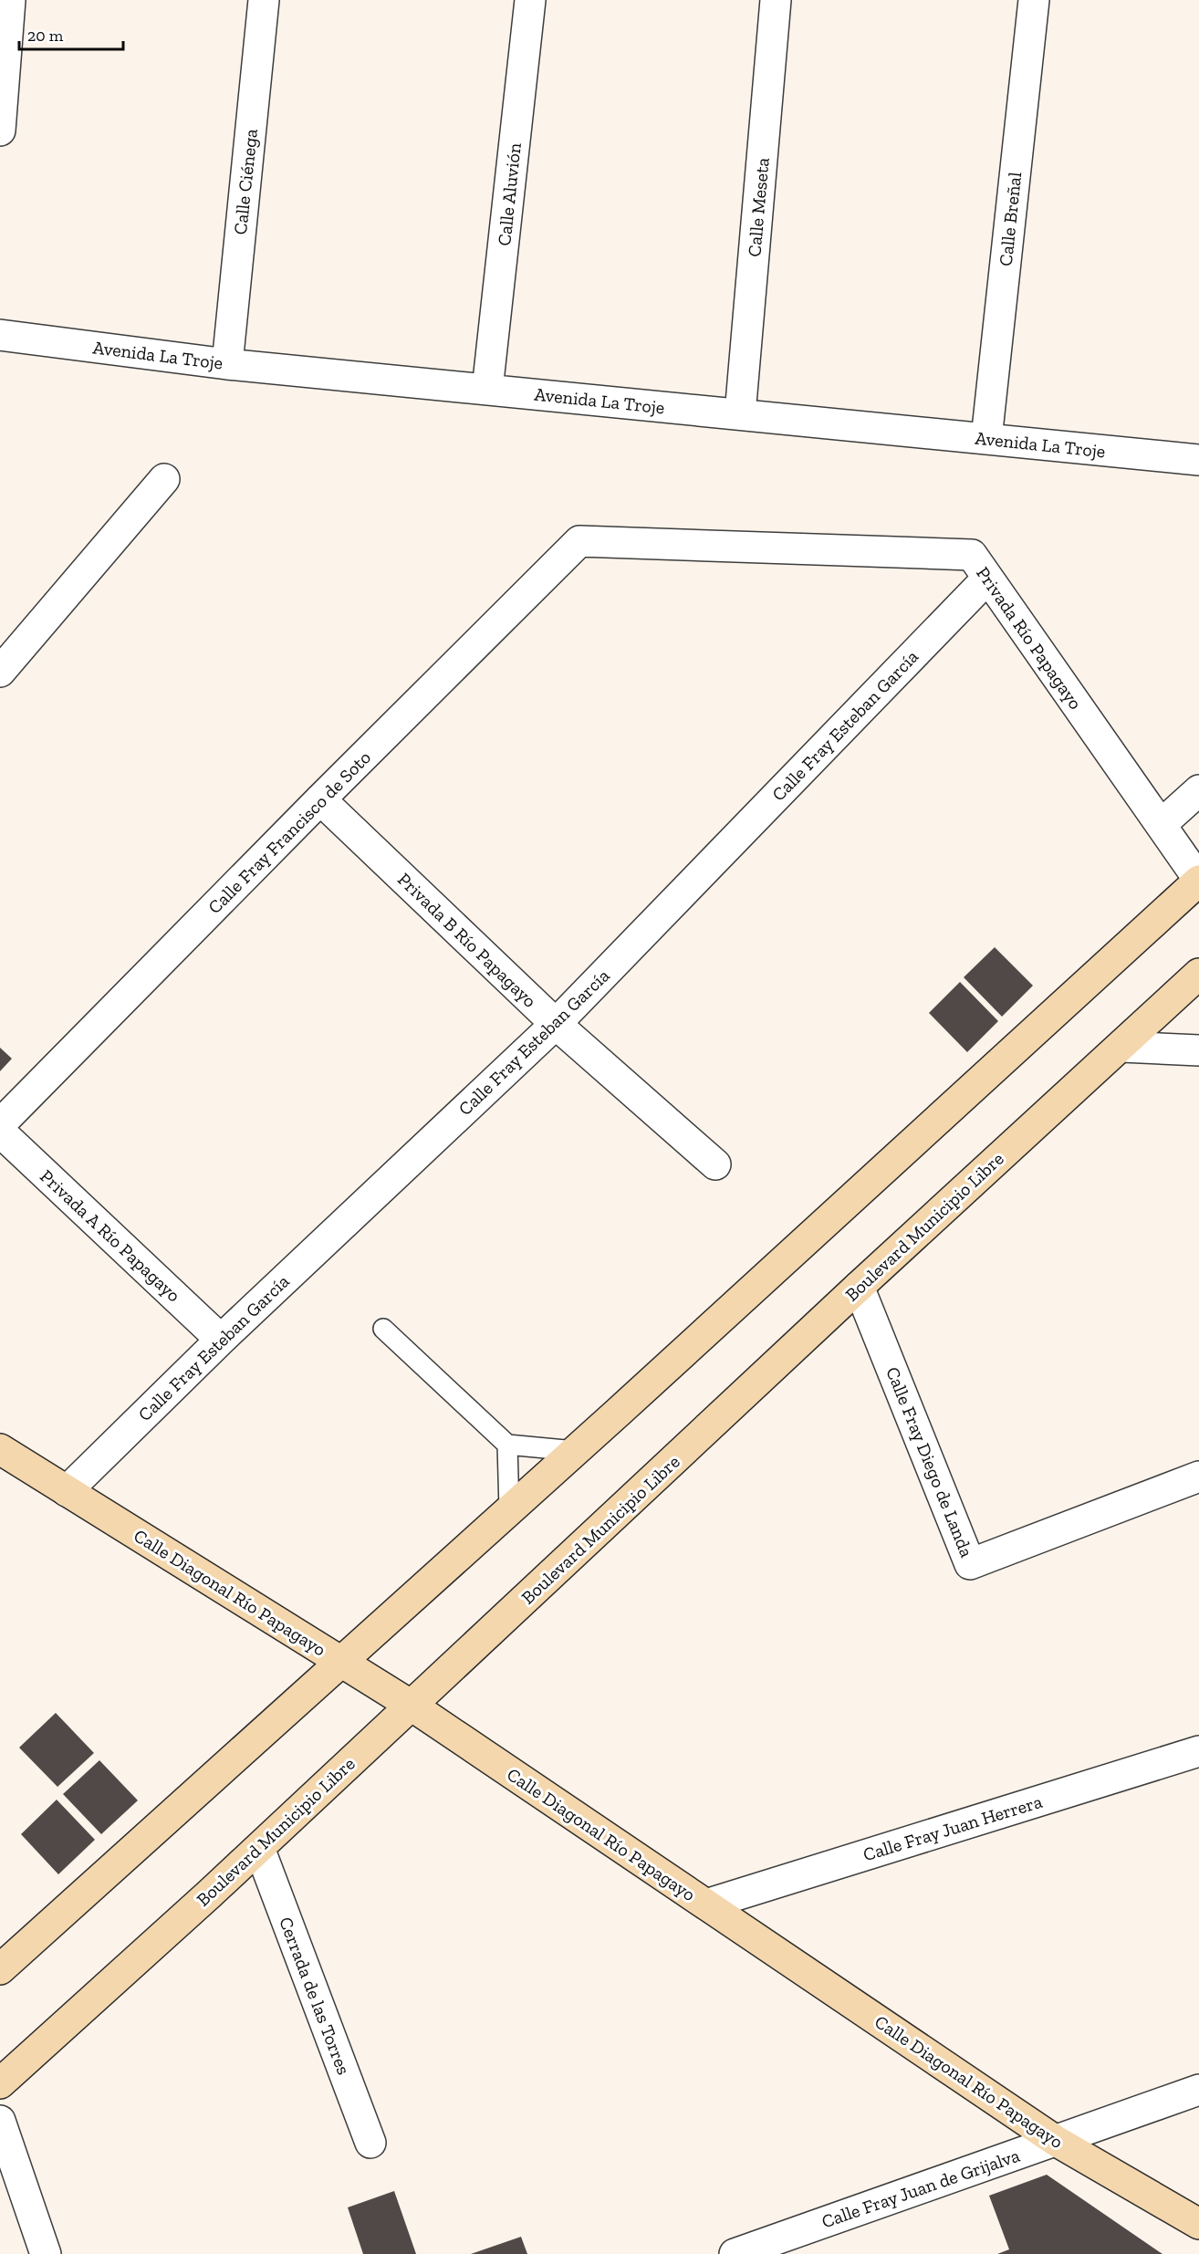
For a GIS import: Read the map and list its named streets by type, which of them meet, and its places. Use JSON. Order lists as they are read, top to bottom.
{
  "streets": {
    "main road": ["Boulevard Municipio Libre", "Calle Diagonal Río Papagayo"],
    "street": [
      "Calle Ciénega",
      "Calle Aluvión",
      "Calle Meseta",
      "Calle Breñal",
      "Avenida La Troje",
      "Privada Río Papagayo",
      "Calle Fray Esteban García",
      "Calle Fray Francisco de Soto",
      "Privada B Río Papagayo",
      "Privada A Río Papagayo",
      "Calle Fray Diego de Landa",
      "Calle Fray Juan Herrera",
      "Cerrada de las Torres",
      "Calle Fray Juan de Grijalva"
    ]
  },
  "crossings": [
    ["Calle Ciénega", "Avenida La Troje"],
    ["Calle Aluvión", "Avenida La Troje"],
    ["Calle Meseta", "Avenida La Troje"],
    ["Calle Breñal", "Avenida La Troje"],
    ["Privada Río Papagayo", "Calle Fray Esteban García"],
    ["Privada Río Papagayo", "Calle Fray Francisco de Soto"],
    ["Calle Fray Esteban García", "Privada B Río Papagayo"],
    ["Calle Fray Esteban García", "Privada A Río Papagayo"],
    ["Calle Fray Esteban García", "Calle Diagonal Río Papagayo"],
    ["Calle Fray Francisco de Soto", "Privada B Río Papagayo"],
    ["Boulevard Municipio Libre", "Calle Fray Diego de Landa"],
    ["Boulevard Municipio Libre", "Calle Diagonal Río Papagayo"],
    ["Boulevard Municipio Libre", "Cerrada de las Torres"],
    ["Calle Diagonal Río Papagayo", "Calle Fray Juan Herrera"],
    ["Calle Diagonal Río Papagayo", "Calle Fray Juan de Grijalva"]
  ],
  "scale_bar": "20 m"
}
